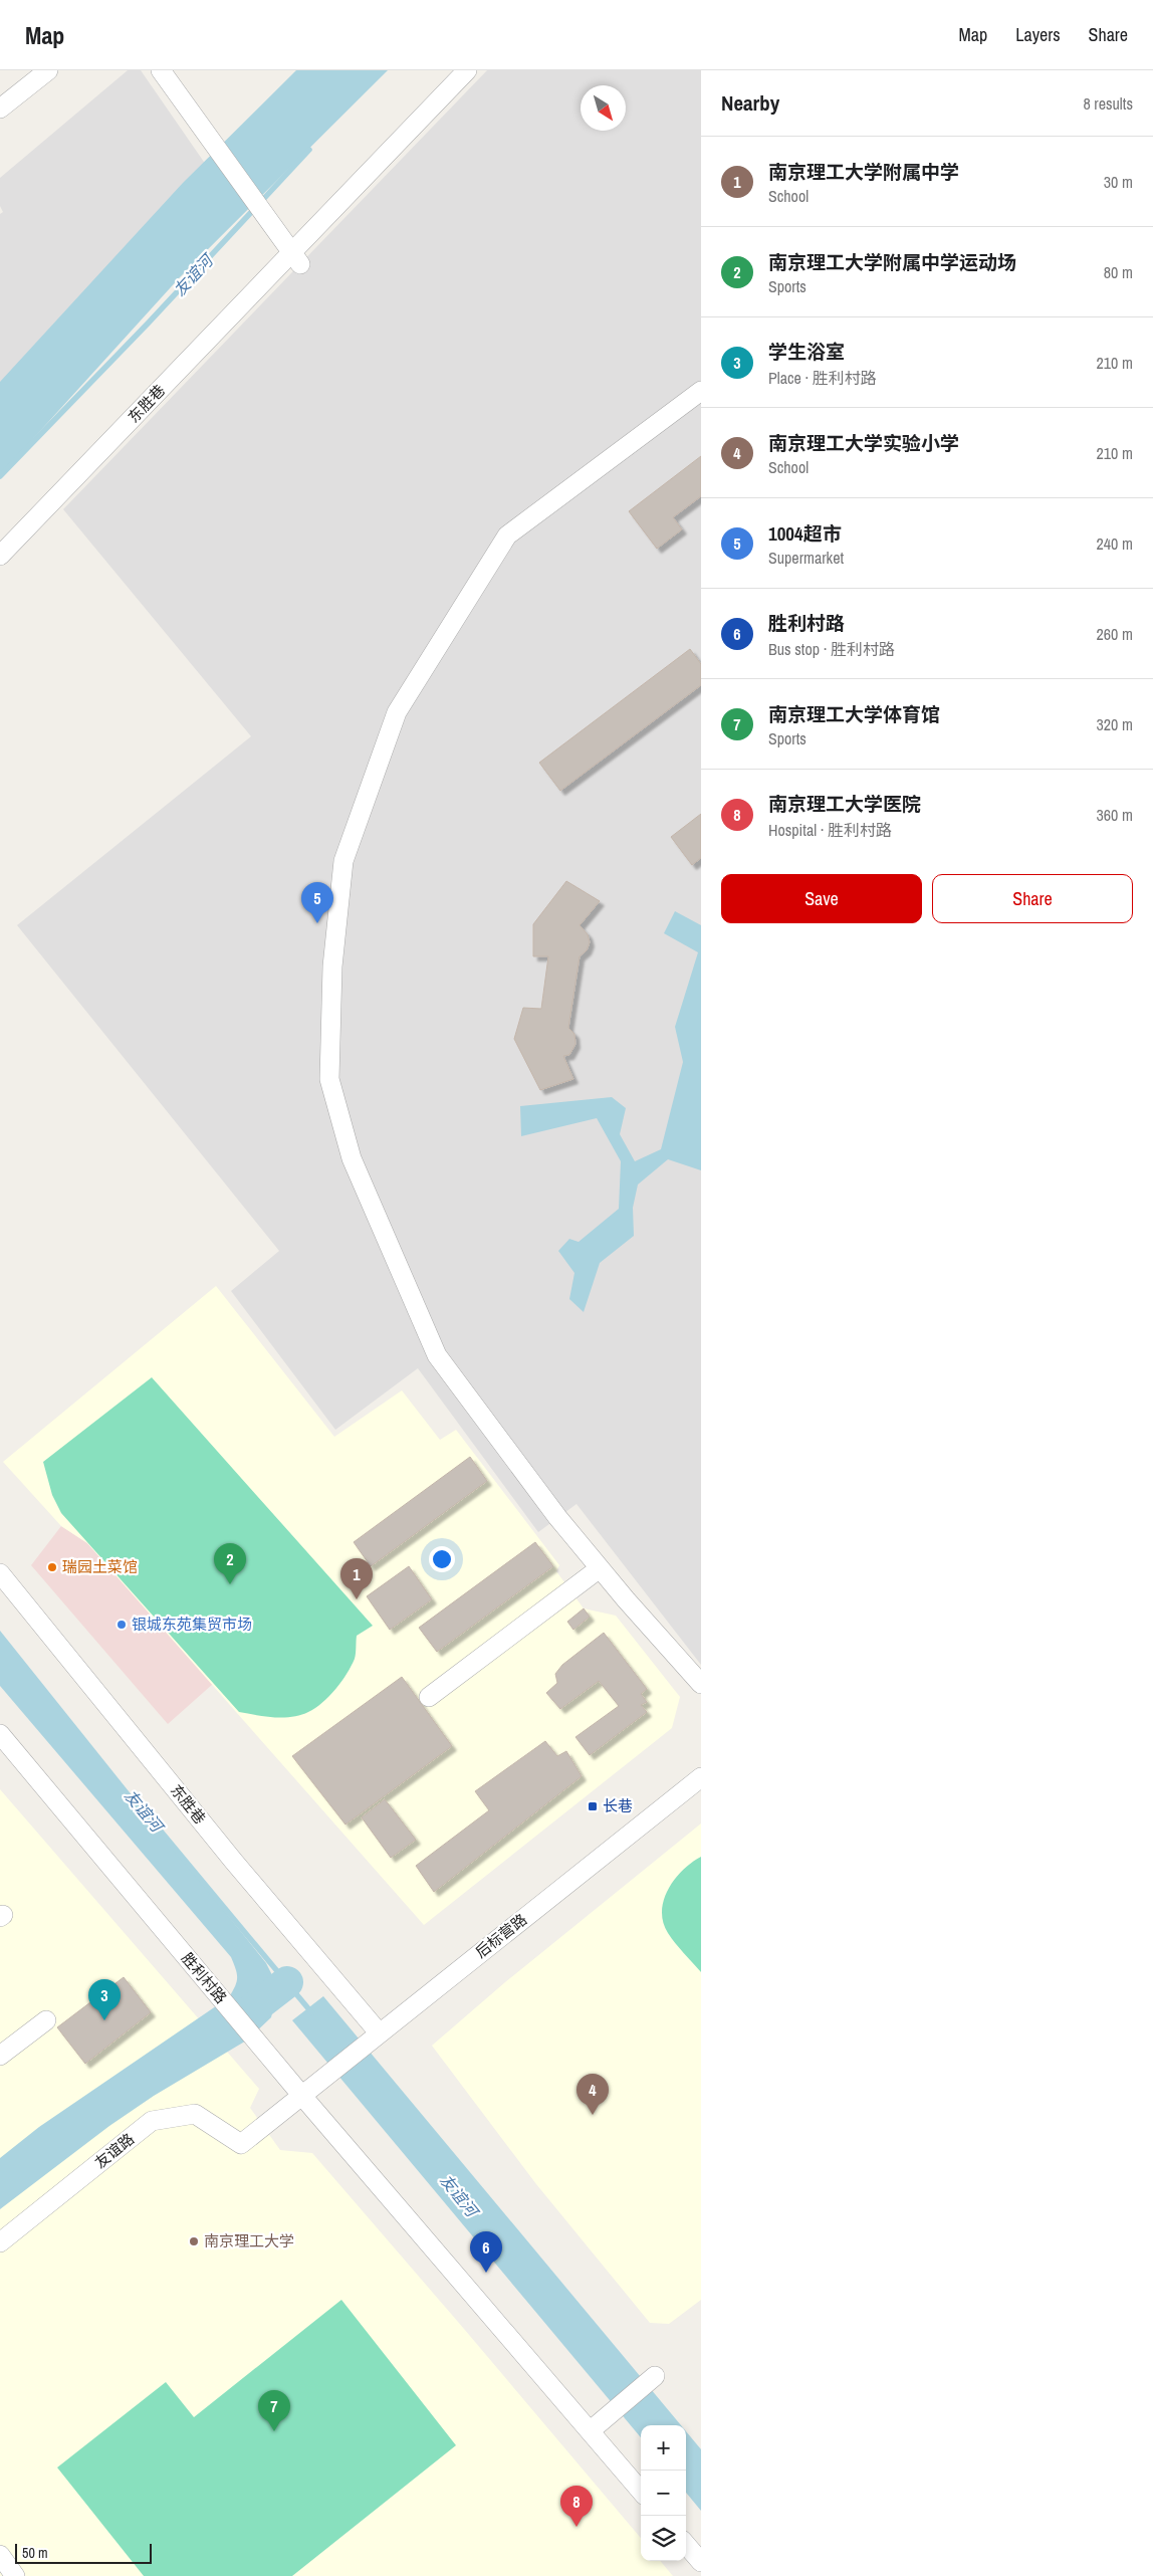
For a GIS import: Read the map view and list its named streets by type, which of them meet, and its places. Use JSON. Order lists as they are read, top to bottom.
{
  "streets": {
    "street": [
      "东胜巷",
      "后标营路",
      "胜利村路",
      "友谊路"
    ]
  },
  "crossings": [
    ["东胜巷", "后标营路"],
    ["后标营路", "胜利村路"],
    ["后标营路", "友谊路"]
  ],
  "water": ["友谊河"],
  "places": {
    "other": ["瑞园土菜馆", "银城东苑集贸市场", "南京理工大学"],
    "transit": ["长巷"]
  },
  "scale_bar": "50 m",
  "north": "bottom right",
  "page": {
    "header": "Map",
    "nav": ["Map", "Layers", "Share"],
    "heading": ["Nearby", "8 results"],
    "list": [
      {
        "mark": "1",
        "name": "南京理工大学附属中学",
        "note": "School",
        "value": "30 m"
      },
      {
        "mark": "2",
        "name": "南京理工大学附属中学运动场",
        "note": "Sports",
        "value": "80 m"
      },
      {
        "mark": "3",
        "name": "学生浴室",
        "note": "Place · 胜利村路",
        "value": "210 m"
      },
      {
        "mark": "4",
        "name": "南京理工大学实验小学",
        "note": "School",
        "value": "210 m"
      },
      {
        "mark": "5",
        "name": "1004超市",
        "note": "Supermarket",
        "value": "240 m"
      },
      {
        "mark": "6",
        "name": "胜利村路",
        "note": "Bus stop · 胜利村路",
        "value": "260 m"
      },
      {
        "mark": "7",
        "name": "南京理工大学体育馆",
        "note": "Sports",
        "value": "320 m"
      },
      {
        "mark": "8",
        "name": "南京理工大学医院",
        "note": "Hospital · 胜利村路",
        "value": "360 m"
      }
    ],
    "buttons": ["Save", "Share"],
    "pins": [
      "5",
      "2",
      "1",
      "3",
      "4",
      "6",
      "7",
      "8"
    ],
    "map_buttons": ["+", "−"],
    "scale": "50 m"
  }
}
